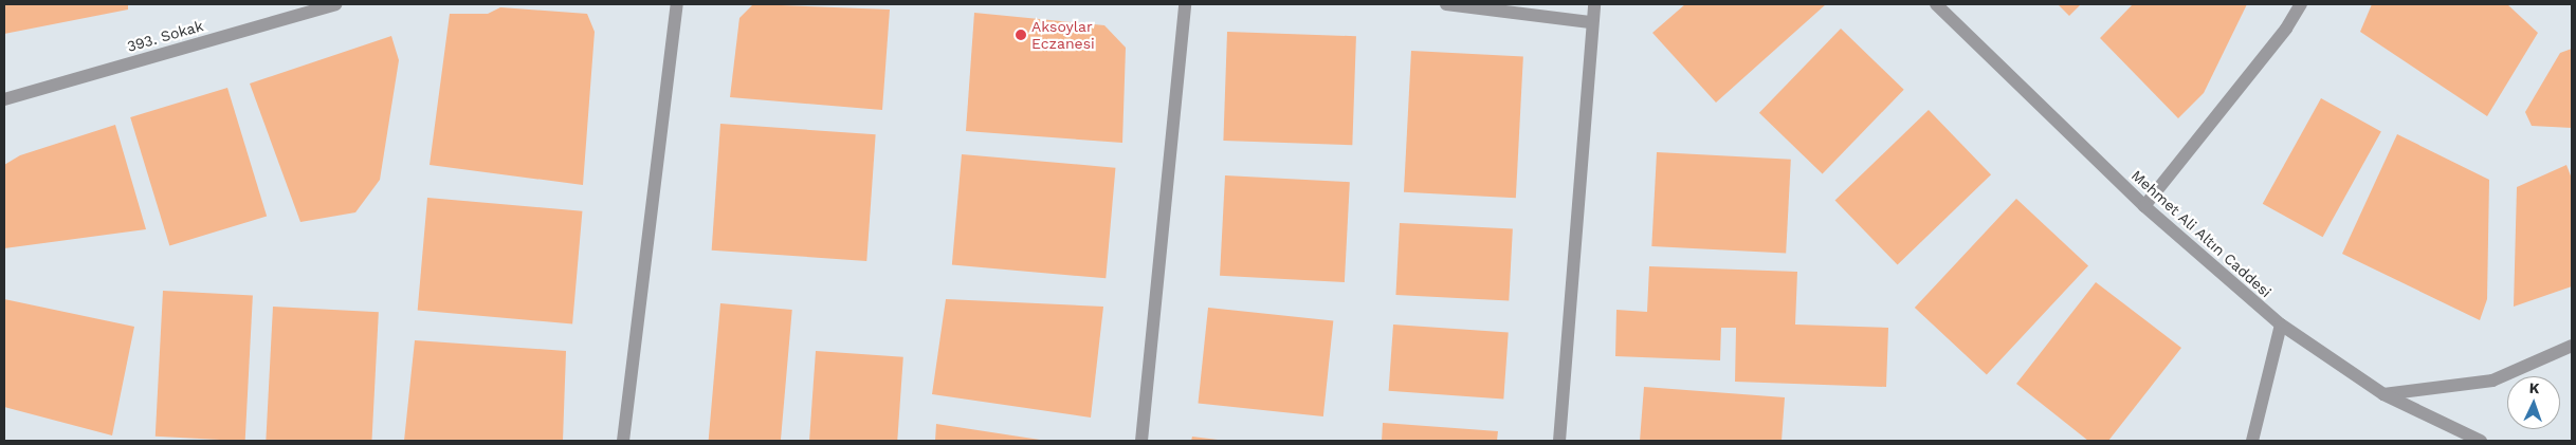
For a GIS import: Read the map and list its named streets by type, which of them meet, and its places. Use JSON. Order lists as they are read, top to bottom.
{
  "streets": {
    "street": ["393. Sokak", "Mehmet Ali Altın Caddesi"]
  },
  "places": ["Aksoylar Eczanesi"],
  "north": "top"
}
